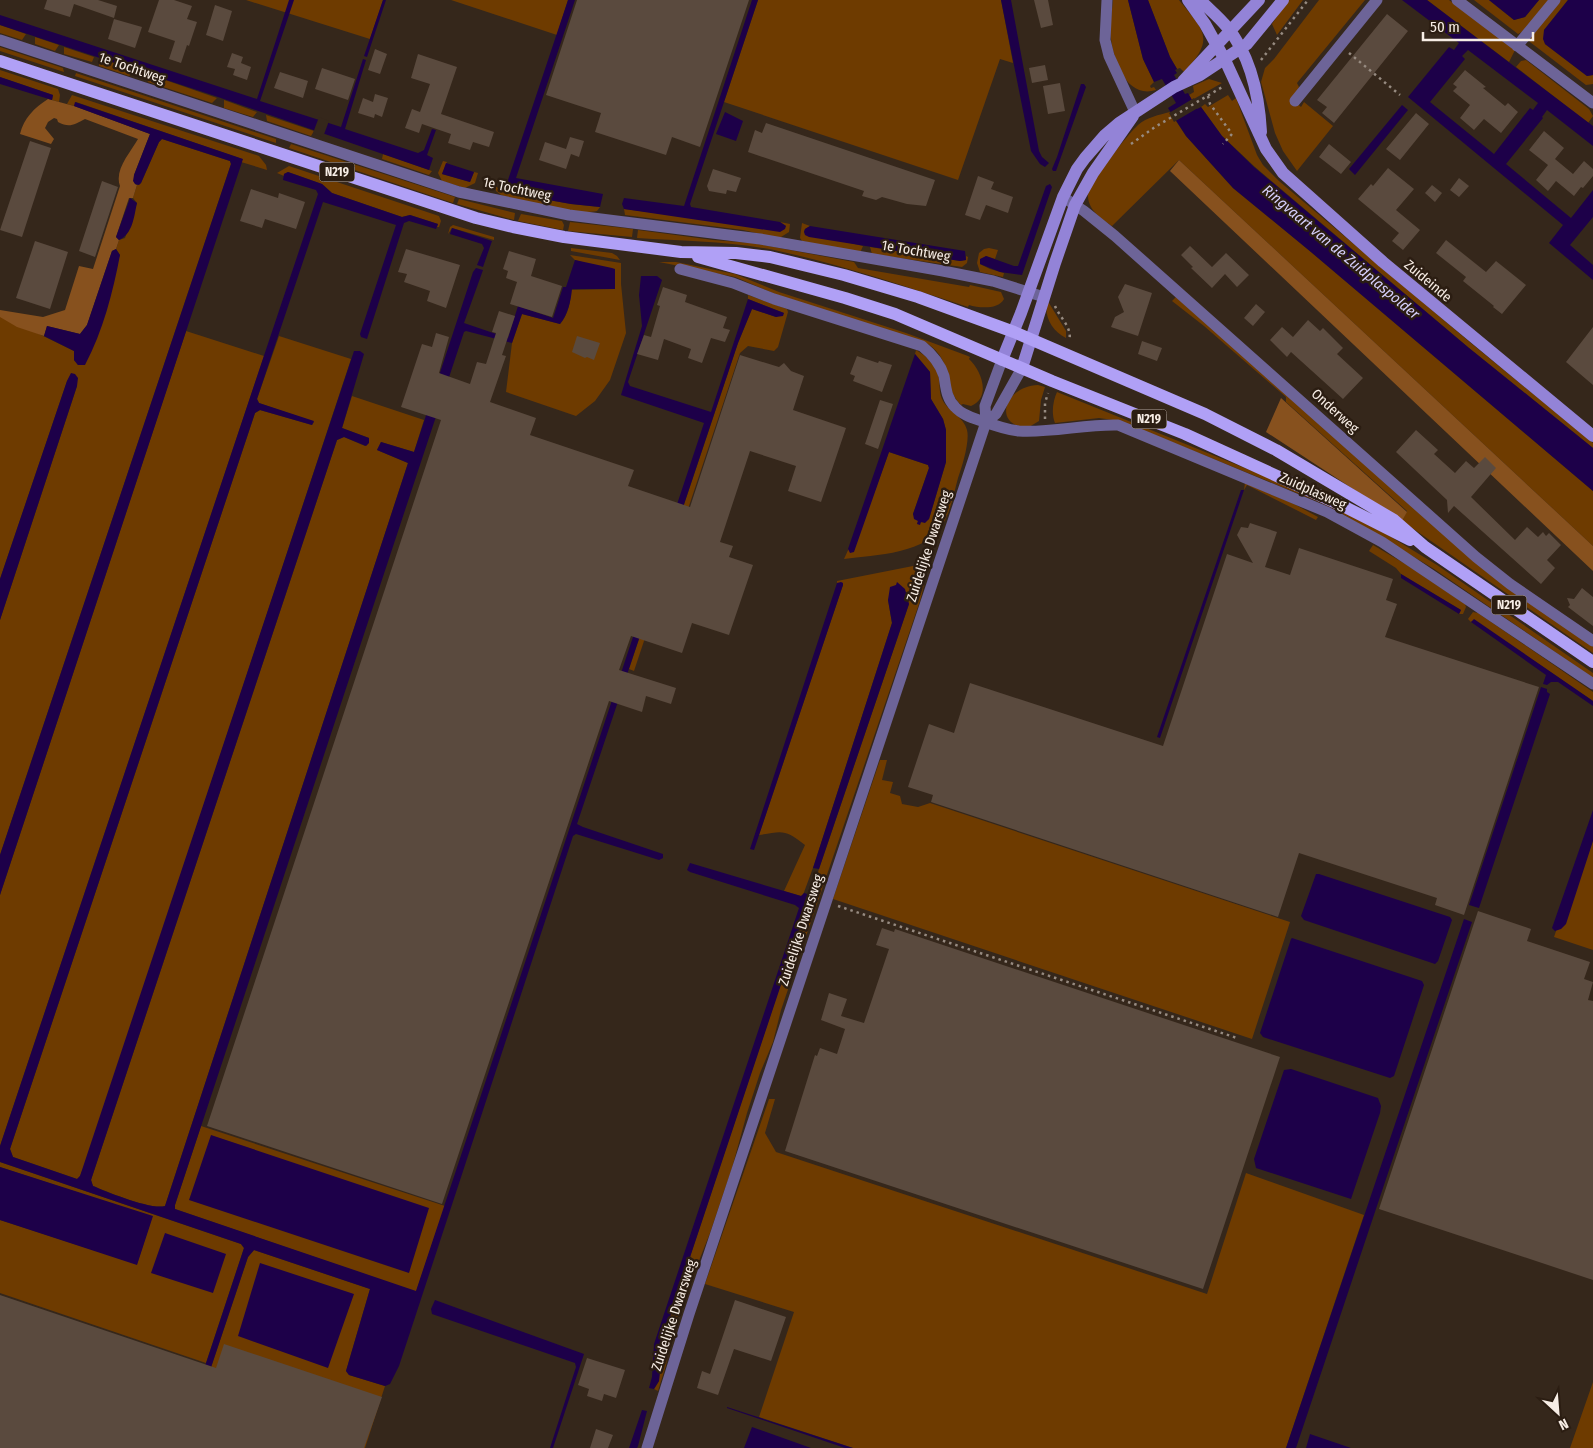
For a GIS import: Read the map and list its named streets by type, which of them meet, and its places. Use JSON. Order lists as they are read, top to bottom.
{
  "streets": {
    "main road": ["N219", "Zuidplasweg"],
    "street": [
      "1e Tochtweg",
      "Zuideinde",
      "Onderweg",
      "Zuidelijke Dwarsweg"
    ]
  },
  "crossings": [
    ["1e Tochtweg", "Zuidelijke Dwarsweg"],
    ["N219", "Zuidplasweg"],
    ["N219", "Zuidelijke Dwarsweg"],
    ["Onderweg", "Zuidelijke Dwarsweg"],
    ["Zuidplasweg", "Zuidelijke Dwarsweg"]
  ],
  "water": ["Ringvaart van de Zuidplaspolder"],
  "scale_bar": "50 m",
  "north": "bottom right"
}
